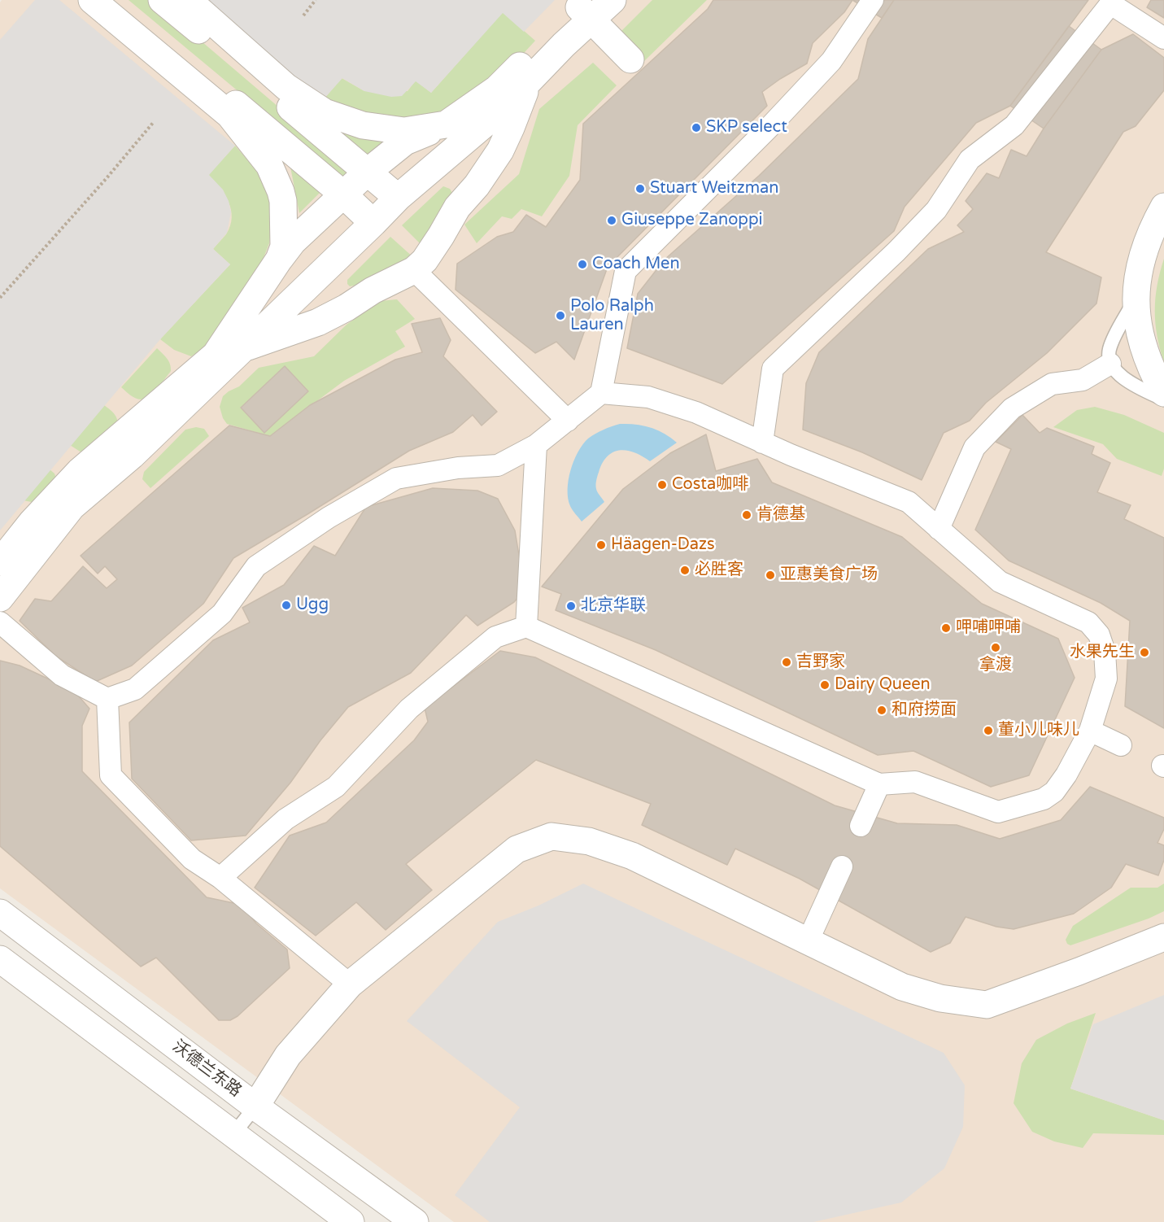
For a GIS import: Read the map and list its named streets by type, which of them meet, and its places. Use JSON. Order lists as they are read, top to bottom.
{
  "streets": {
    "street": ["沃德兰东路"]
  },
  "places": [
    "SKP select",
    "Stuart Weitzman",
    "Giuseppe Zanoppi",
    "Coach Men",
    "Polo Ralph Lauren",
    "Costa咖啡",
    "肯德基",
    "Häagen-Dazs",
    "必胜客",
    "亚惠美食广场",
    "Ugg",
    "北京华联",
    "呷哺呷哺",
    "拿渡",
    "水果先生",
    "吉野家",
    "Dairy Queen",
    "和府捞面",
    "董小儿味儿"
  ]
}
